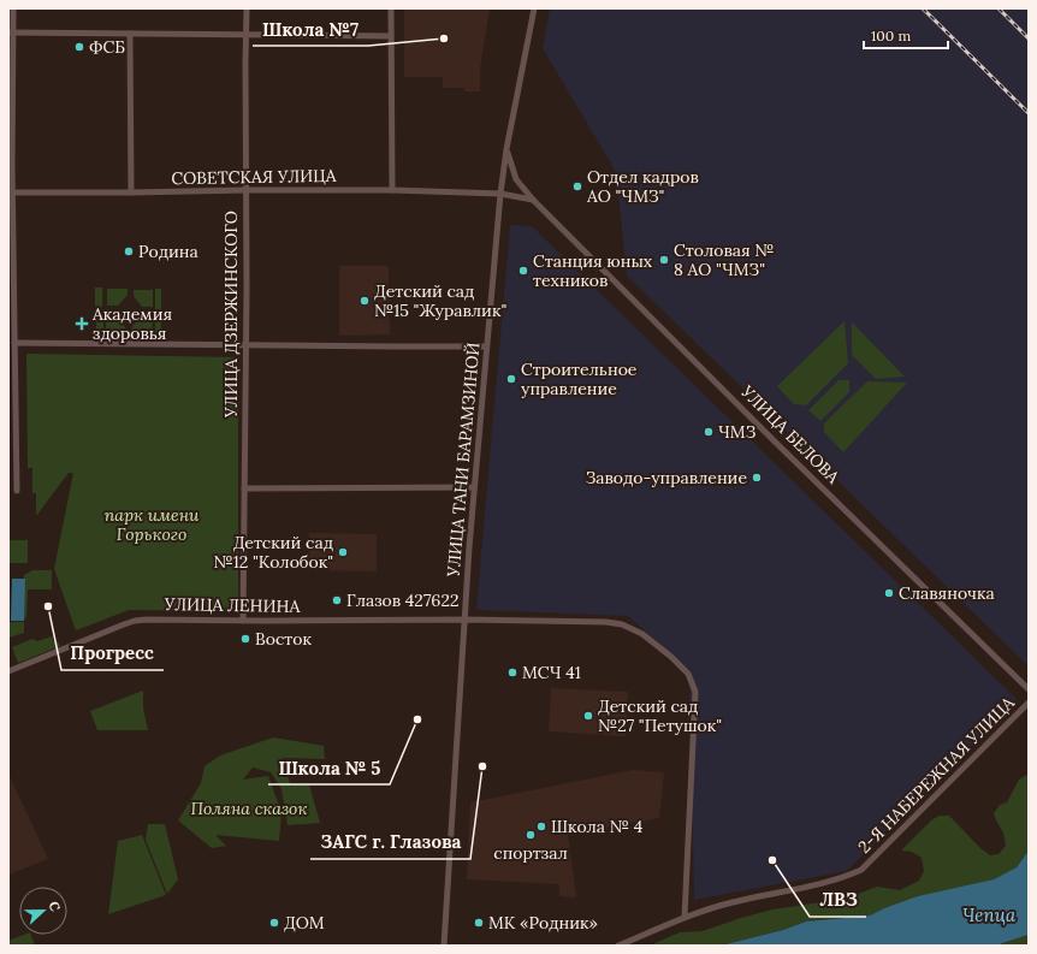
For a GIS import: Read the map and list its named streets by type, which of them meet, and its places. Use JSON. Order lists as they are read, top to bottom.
{
  "streets": {
    "street": [
      "СОВЕТСКАЯ УЛИЦА",
      "УЛИЦА ДЗЕРЖИНСКОГО",
      "УЛИЦА БЕЛОВА",
      "УЛИЦА ТАНИ БАРАМЗИНОЙ",
      "УЛИЦА ЛЕНИНА",
      "2-Я НАБЕРЕЖНАЯ УЛИЦА"
    ]
  },
  "crossings": [
    ["СОВЕТСКАЯ УЛИЦА", "УЛИЦА ДЗЕРЖИНСКОГО"],
    ["СОВЕТСКАЯ УЛИЦА", "УЛИЦА ТАНИ БАРАМЗИНОЙ"],
    ["УЛИЦА ДЗЕРЖИНСКОГО", "УЛИЦА ЛЕНИНА"],
    ["УЛИЦА БЕЛОВА", "УЛИЦА ТАНИ БАРАМЗИНОЙ"],
    ["УЛИЦА ТАНИ БАРАМЗИНОЙ", "УЛИЦА ЛЕНИНА"],
    ["УЛИЦА ЛЕНИНА", "2-Я НАБЕРЕЖНАЯ УЛИЦА"]
  ],
  "water": ["Чепца"],
  "parks": ["парк имени Горького", "Поляна сказок"],
  "places": {
    "other": [
      "Школа №7",
      "ФСБ",
      "Отдел кадров АО \"ЧМЗ\"",
      "Родина",
      "Столовая № 8 АО \"ЧМЗ\"",
      "Станция юных техников",
      "Детский сад №15 \"Журавлик\"",
      "Строительное управление",
      "ЧМЗ",
      "Заводо-управление",
      "Детский сад №12 \"Колобок\"",
      "Славяночка",
      "Глазов 427622",
      "Прогресс",
      "Восток",
      "МСЧ 41",
      "Детский сад №27 \"Петушок\"",
      "Школа № 5",
      "ЗАГС г. Глазова",
      "Школа № 4",
      "спортзал",
      "ЛВЗ",
      "ДОМ",
      "МК «Родник»"
    ],
    "health": ["Академия здоровья"]
  },
  "scale_bar": "100 m",
  "north": "right"
}
